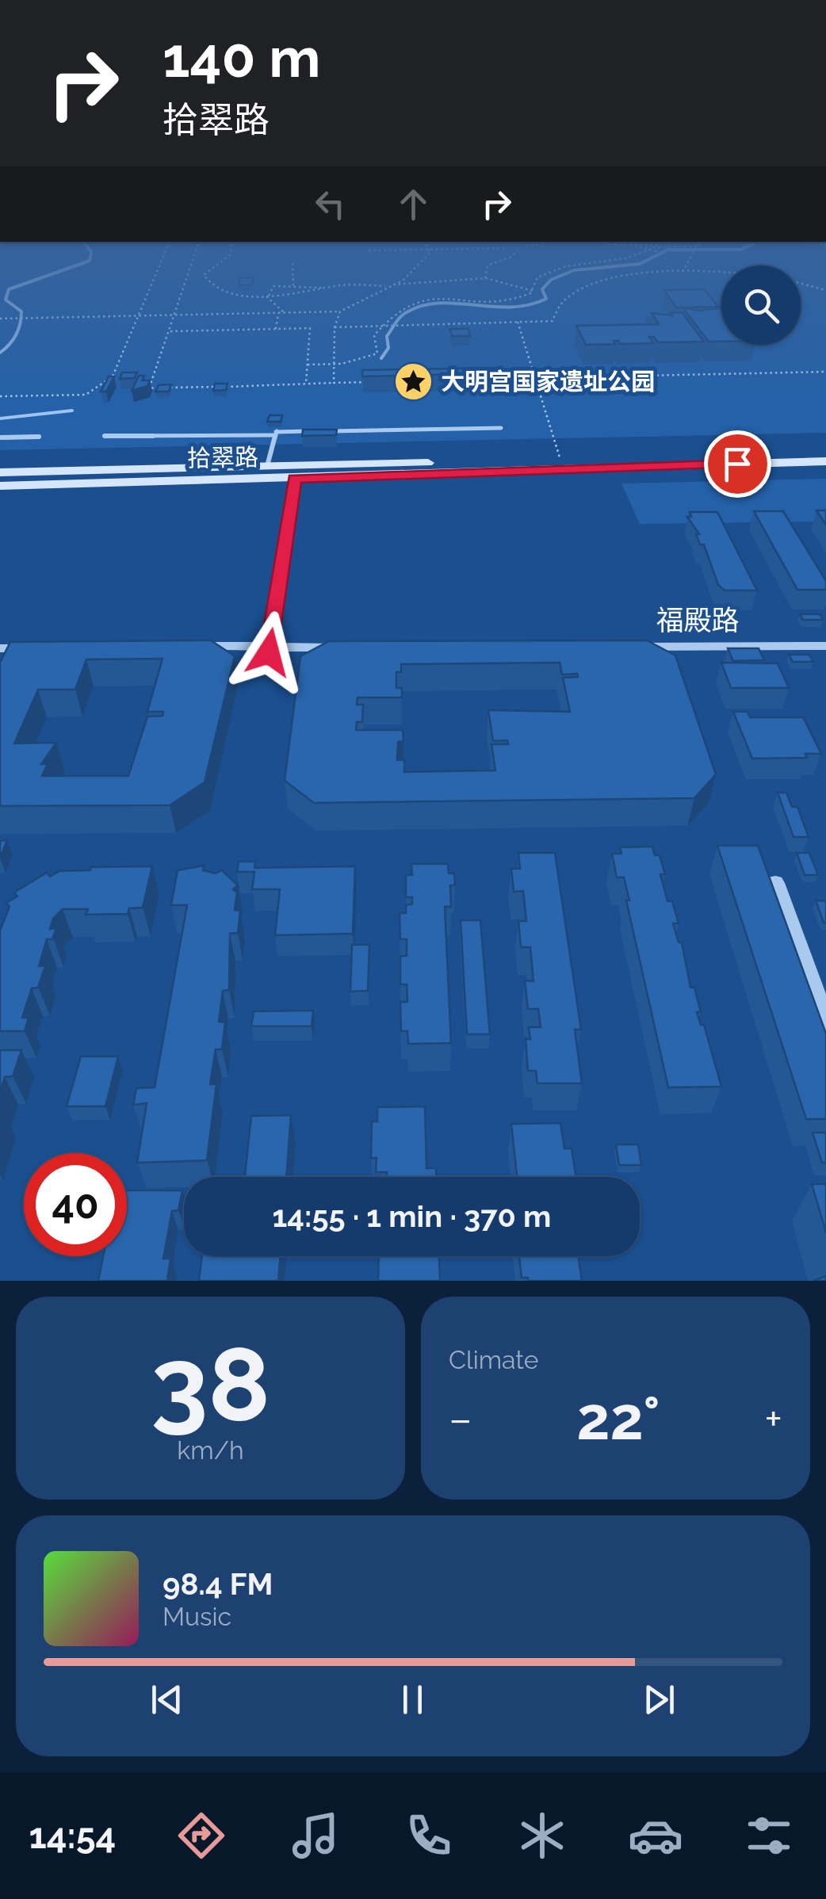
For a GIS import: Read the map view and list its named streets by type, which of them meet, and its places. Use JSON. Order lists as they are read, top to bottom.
{
  "streets": {
    "main road": ["拾翠路"],
    "street": ["福殿路"]
  },
  "places": {
    "place": ["大明宫国家遗址公园"]
  },
  "page": {
    "turn": ["140 m", "拾翠路"],
    "limit": "40",
    "trip": "14:55 · 1 min · 370 m",
    "tile": [
      ["38", "km/h"],
      "Climate"
    ],
    "heat": ["−", "22°", "+"],
    "song": ["98.4 FM", "Music"],
    "tabs": "14:54"
  }
}
